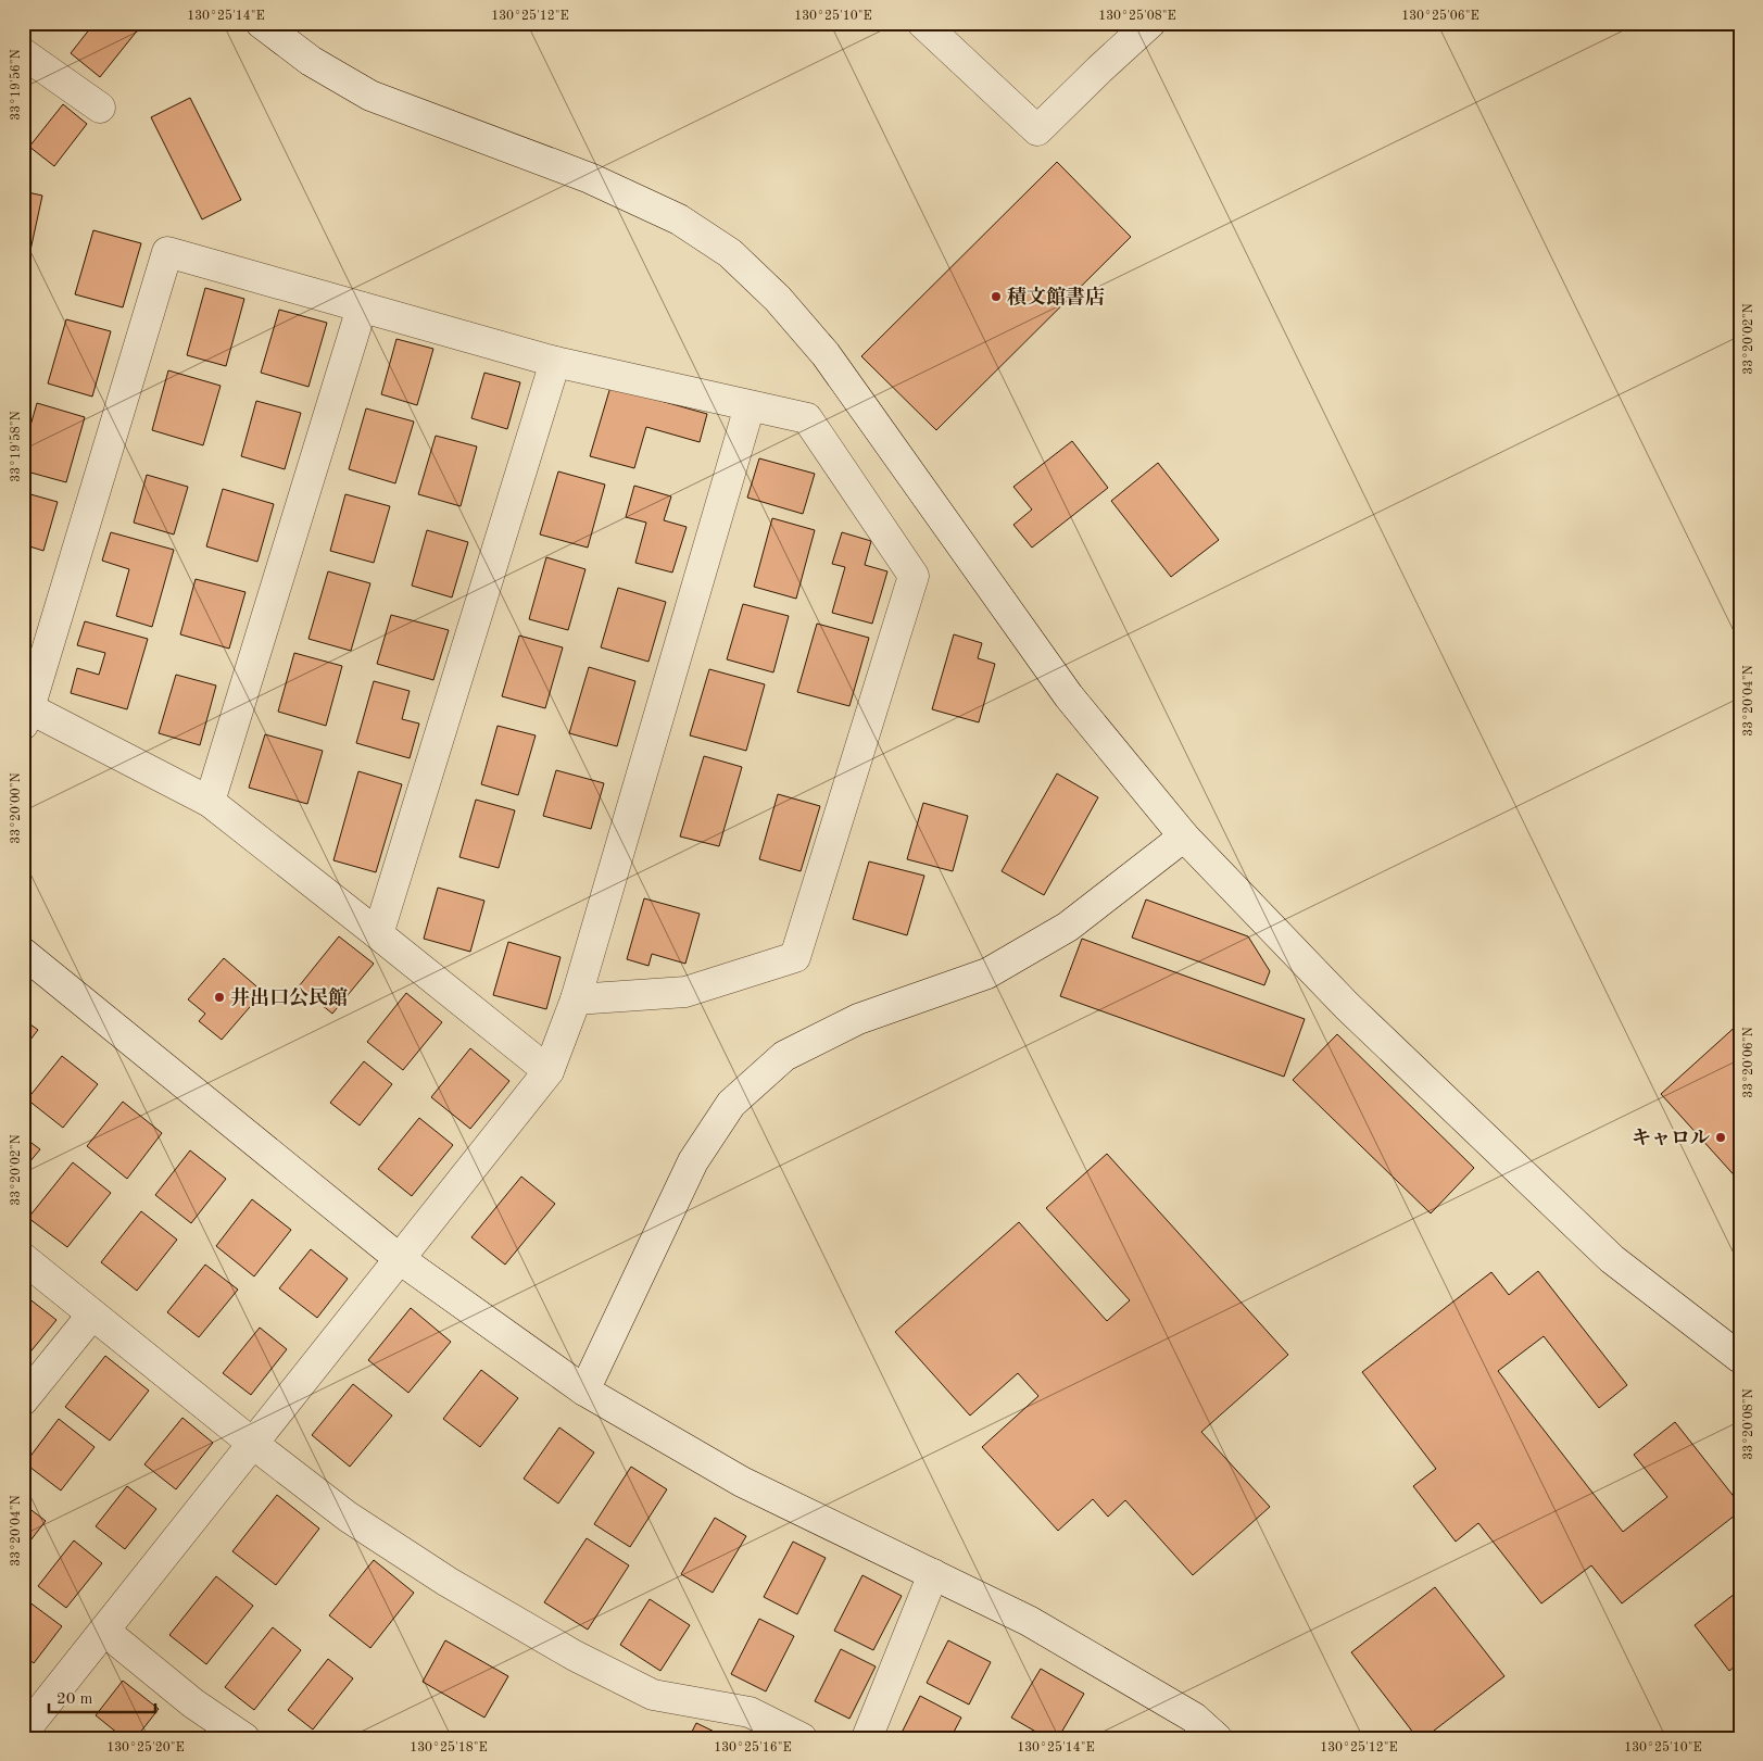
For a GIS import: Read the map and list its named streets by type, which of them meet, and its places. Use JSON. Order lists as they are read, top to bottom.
{
  "places": ["積文館書店", "井出口公民館", "キャロル"],
  "scale_bar": "20 m",
  "coordinates": [
    "130°25'14\"E",
    "130°25'12\"E",
    "130°25'10\"E",
    "130°25'08\"E",
    "130°25'06\"E",
    "33°19'56\"N",
    "33°20'02\"N",
    "33°19'58\"N",
    "33°20'04\"N",
    "33°20'00\"N",
    "33°20'06\"N",
    "33°20'08\"N",
    "130°25'20\"E",
    "130°25'18\"E",
    "130°25'16\"E"
  ]
}
